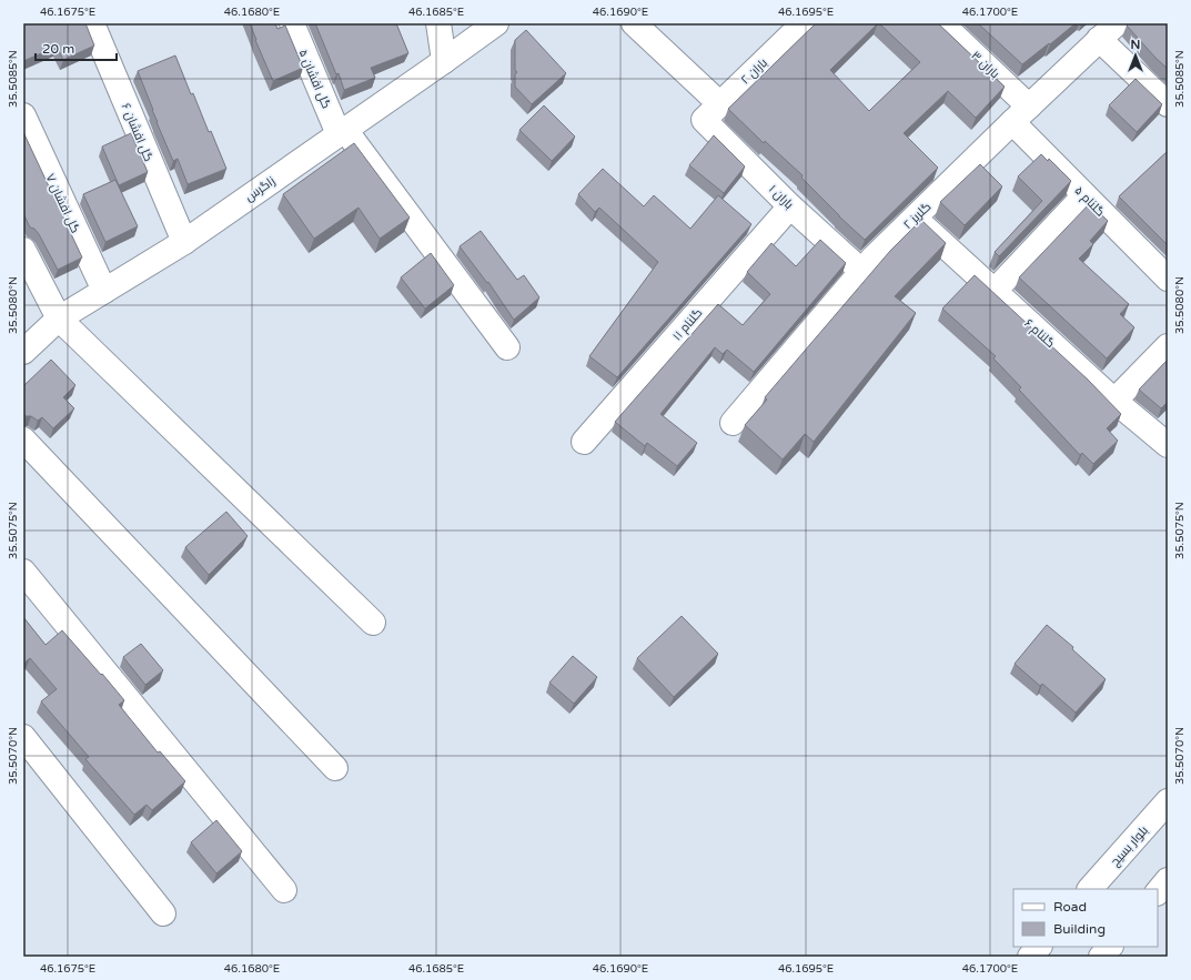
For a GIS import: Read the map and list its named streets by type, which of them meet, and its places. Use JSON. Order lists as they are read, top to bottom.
{
  "streets": {
    "street": [
      "باران ۳",
      "باران ۲",
      "گل افشان ۵",
      "گل افشان ۶",
      "زاگرس",
      "باران ۱",
      "گلنام ۵",
      "گل افشان ۷",
      "گلریز ۲",
      "گلنام ۱۱",
      "گلنام ۶",
      "بلوار بسیج"
    ]
  },
  "crossings": [
    ["باران ۳", "گلنام ۵"],
    ["باران ۳", "گلریز ۲"],
    ["باران ۲", "باران ۱"],
    ["گل افشان ۵", "زاگرس"],
    ["گل افشان ۶", "زاگرس"],
    ["زاگرس", "گل افشان ۷"],
    ["باران ۱", "گلریز ۲"],
    ["باران ۱", "گلنام ۱۱"],
    ["گلنام ۵", "گلریز ۲"],
    ["گلریز ۲", "گلنام ۶"]
  ],
  "legend": ["Road", "Building"],
  "scale_bar": "20 m",
  "north": "top",
  "coordinates": [
    "46.1675°E",
    "46.1680°E",
    "46.1685°E",
    "46.1690°E",
    "46.1695°E",
    "46.1700°E",
    "35.5085°N",
    "35.5080°N",
    "35.5075°N",
    "35.5070°N"
  ]
}
